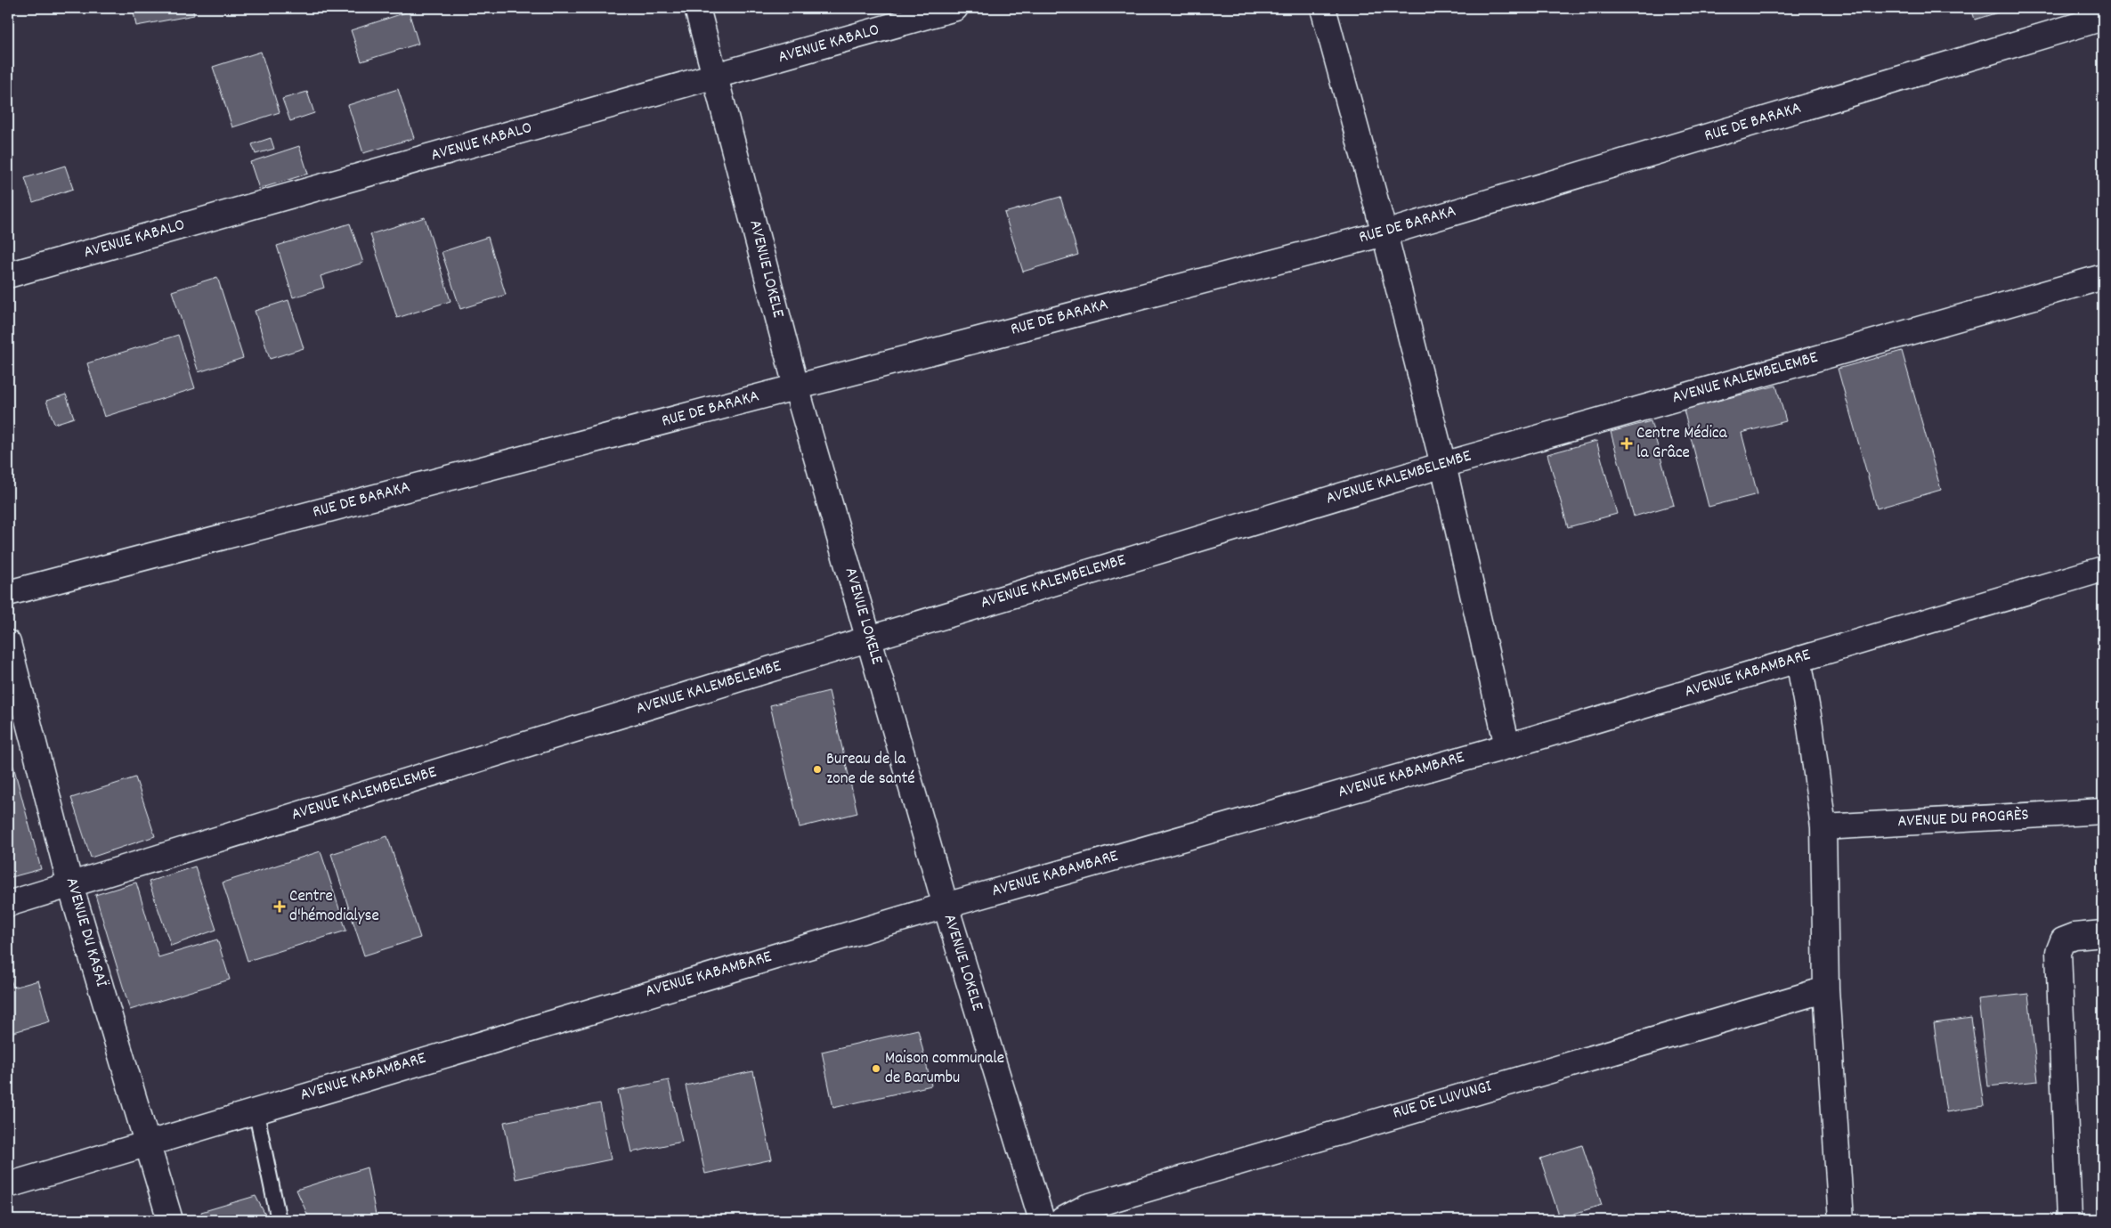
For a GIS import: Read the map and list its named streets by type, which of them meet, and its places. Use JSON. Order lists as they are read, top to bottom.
{
  "streets": {
    "street": [
      "AVENUE KABALO",
      "RUE DE BARAKA",
      "AVENUE LOKELE",
      "AVENUE KALEMBELEMBE",
      "AVENUE KABAMBARE",
      "AVENUE DU PROGRÈS",
      "AVENUE DU KASAÏ",
      "RUE DE LUVUNGI"
    ]
  },
  "crossings": [
    ["AVENUE KABALO", "AVENUE LOKELE"],
    ["RUE DE BARAKA", "AVENUE LOKELE"],
    ["AVENUE LOKELE", "AVENUE KALEMBELEMBE"],
    ["AVENUE LOKELE", "AVENUE KABAMBARE"],
    ["AVENUE KALEMBELEMBE", "AVENUE DU KASAÏ"],
    ["AVENUE KABAMBARE", "AVENUE DU KASAÏ"]
  ],
  "places": {
    "health": ["Centre Médica la Grâce", "Centre d'hémodialyse"],
    "other": ["Bureau de la zone de santé", "Maison communale de Barumbu"]
  }
}
